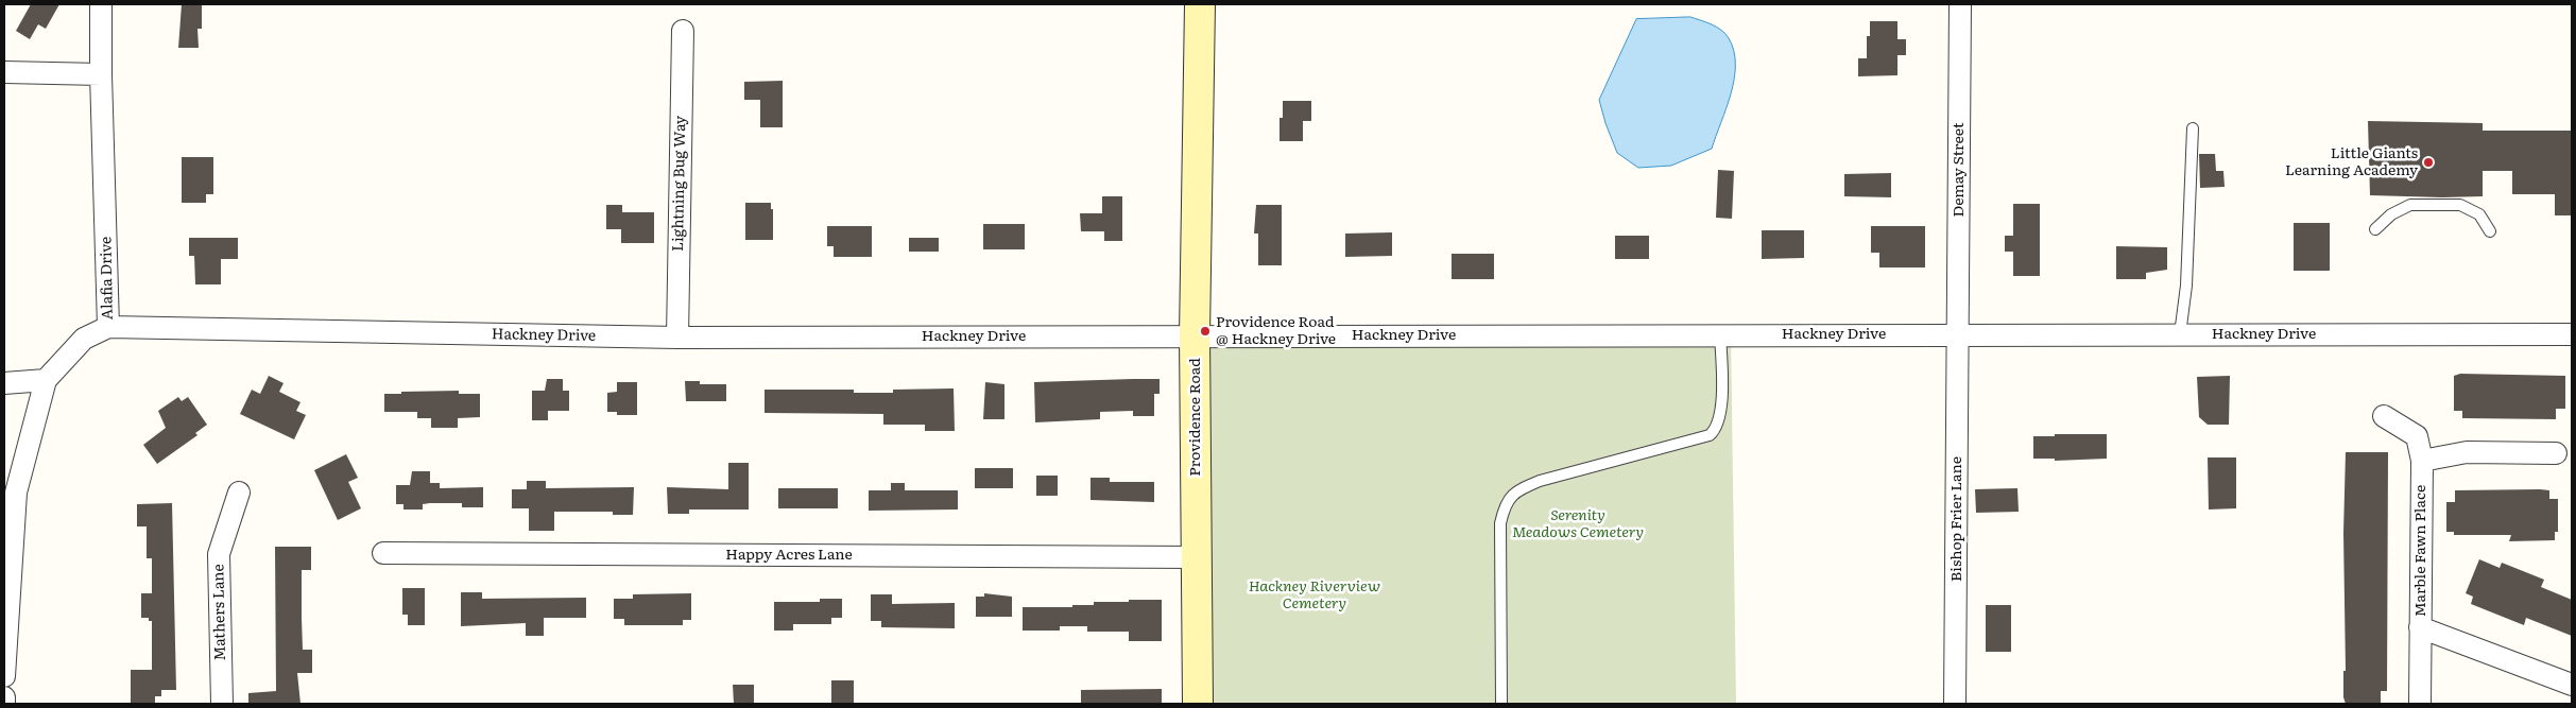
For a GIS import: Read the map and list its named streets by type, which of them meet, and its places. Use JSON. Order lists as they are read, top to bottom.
{
  "streets": {
    "street": [
      "Demay Street",
      "Lightning Bug Way",
      "Alafia Drive",
      "Hackney Drive",
      "Providence Road",
      "Bishop Frier Lane",
      "Marble Fawn Place",
      "Happy Acres Lane",
      "Mathers Lane"
    ]
  },
  "crossings": [
    ["Demay Street", "Hackney Drive"],
    ["Demay Street", "Bishop Frier Lane"],
    ["Lightning Bug Way", "Hackney Drive"],
    ["Alafia Drive", "Hackney Drive"],
    ["Hackney Drive", "Providence Road"],
    ["Hackney Drive", "Bishop Frier Lane"],
    ["Providence Road", "Happy Acres Lane"]
  ],
  "parks": ["Serenity Meadows Cemetery", "Hackney Riverview Cemetery"],
  "places": ["Little Giants Learning Academy", "Providence Road @ Hackney Drive"]
}
